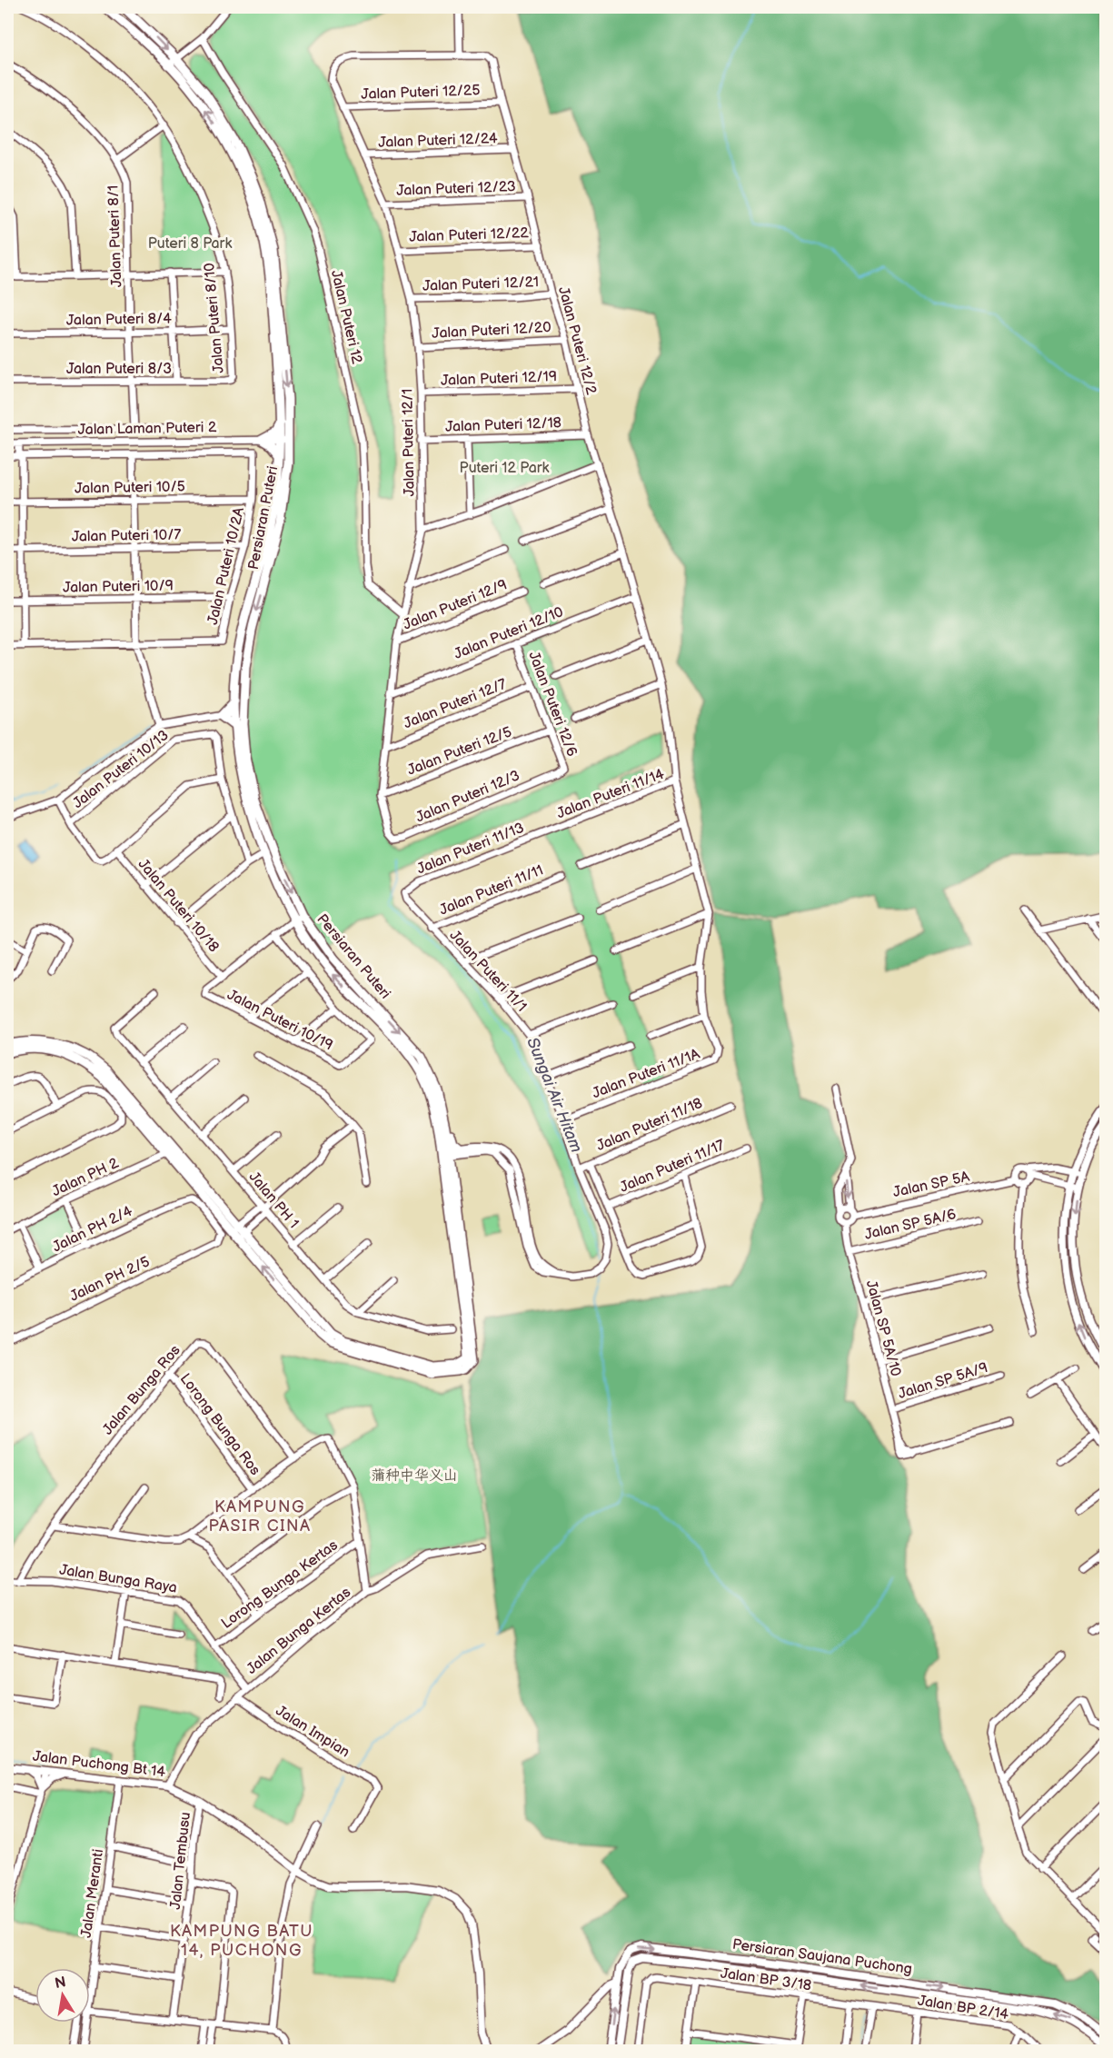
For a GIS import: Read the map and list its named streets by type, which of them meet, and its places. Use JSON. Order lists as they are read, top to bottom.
{
  "streets": {
    "main road": ["Persiaran Puteri"],
    "street": [
      "Jalan Puteri 12/25",
      "Jalan Puteri 12/24",
      "Jalan Puteri 12/23",
      "Jalan Puteri 12/22",
      "Jalan Puteri 8/1",
      "Jalan Puteri 12/21",
      "Jalan Puteri 12",
      "Jalan Puteri 8/10",
      "Jalan Puteri 8/4",
      "Jalan Puteri 12/20",
      "Jalan Puteri 12/2",
      "Jalan Puteri 8/3",
      "Jalan Puteri 12/19",
      "Jalan Puteri 12/18",
      "Jalan Laman Puteri 2",
      "Jalan Puteri 12/1",
      "Jalan Puteri 10/5",
      "Jalan Puteri 10/7",
      "Jalan Puteri 10/2A",
      "Jalan Puteri 10/9",
      "Jalan Puteri 12/9",
      "Jalan Puteri 12/10",
      "Jalan Puteri 12/7",
      "Jalan Puteri 12/6",
      "Jalan Puteri 12/5",
      "Jalan Puteri 10/13",
      "Jalan Puteri 11/14",
      "Jalan Puteri 12/3",
      "Jalan Puteri 11/13",
      "Jalan Puteri 11/11",
      "Jalan Puteri 10/18",
      "Jalan Puteri 11/1",
      "Jalan Puteri 10/19",
      "Jalan Puteri 11/1A",
      "Jalan Puteri 11/18",
      "Jalan Puteri 11/17",
      "Jalan PH 2",
      "Jalan SP 5A",
      "Jalan PH 1",
      "Jalan SP 5A/6",
      "Jalan PH 2/4",
      "Jalan PH 2/5",
      "Jalan SP 5A/10",
      "Jalan SP 5A/9",
      "Jalan Bunga Ros",
      "Lorong Bunga Ros",
      "Jalan Bunga Raya",
      "Lorong Bunga Kertas",
      "Jalan Bunga Kertas",
      "Jalan Impian",
      "Jalan Puchong Bt 14",
      "Jalan Tembusu",
      "Jalan Meranti",
      "Persiaran Saujana Puchong",
      "Jalan BP 3/18",
      "Jalan BP 2/14"
    ]
  },
  "crossings": [
    ["Jalan Puteri 12/25", "Jalan Puteri 12/2"],
    ["Jalan Puteri 12/25", "Jalan Puteri 12/1"],
    ["Jalan Puteri 12/24", "Jalan Puteri 12/2"],
    ["Jalan Puteri 12/24", "Jalan Puteri 12/1"],
    ["Jalan Puteri 12/23", "Jalan Puteri 12/2"],
    ["Jalan Puteri 12/23", "Jalan Puteri 12/1"],
    ["Jalan Puteri 12/22", "Jalan Puteri 12/2"],
    ["Jalan Puteri 12/22", "Jalan Puteri 12/1"],
    ["Jalan Puteri 8/1", "Jalan Puteri 8/4"],
    ["Jalan Puteri 8/1", "Jalan Puteri 8/3"],
    ["Jalan Puteri 12/21", "Jalan Puteri 12/2"],
    ["Jalan Puteri 12/21", "Jalan Puteri 12/1"],
    ["Jalan Puteri 12", "Jalan Puteri 12/1"],
    ["Jalan Puteri 8/10", "Jalan Puteri 8/4"],
    ["Jalan Puteri 8/10", "Jalan Puteri 8/3"],
    ["Jalan Puteri 12/20", "Jalan Puteri 12/2"],
    ["Jalan Puteri 12/20", "Jalan Puteri 12/1"],
    ["Jalan Puteri 12/2", "Jalan Puteri 12/19"],
    ["Jalan Puteri 12/2", "Jalan Puteri 12/18"],
    ["Jalan Puteri 12/2", "Jalan Puteri 12/1"],
    ["Jalan Puteri 12/2", "Jalan Puteri 12/10"],
    ["Jalan Puteri 12/2", "Jalan Puteri 12/6"],
    ["Jalan Puteri 12/2", "Jalan Puteri 11/14"],
    ["Jalan Puteri 12/2", "Jalan Puteri 11/1A"],
    ["Jalan Puteri 12/19", "Jalan Puteri 12/1"],
    ["Jalan Puteri 12/18", "Jalan Puteri 12/1"],
    ["Jalan Laman Puteri 2", "Persiaran Puteri"],
    ["Jalan Puteri 12/1", "Jalan Puteri 12/9"],
    ["Jalan Puteri 12/1", "Jalan Puteri 12/10"],
    ["Jalan Puteri 12/1", "Jalan Puteri 12/7"],
    ["Jalan Puteri 12/1", "Jalan Puteri 12/5"],
    ["Jalan Puteri 12/1", "Jalan Puteri 12/3"],
    ["Jalan Puteri 10/5", "Jalan Puteri 10/2A"],
    ["Persiaran Puteri", "Jalan Puteri 11/1"],
    ["Persiaran Puteri", "Jalan Puteri 10/19"],
    ["Persiaran Puteri", "Jalan PH 2"],
    ["Jalan Puteri 10/7", "Jalan Puteri 10/2A"],
    ["Jalan Puteri 10/2A", "Jalan Puteri 10/9"],
    ["Jalan Puteri 12/10", "Jalan Puteri 12/6"],
    ["Jalan Puteri 12/7", "Jalan Puteri 12/6"],
    ["Jalan Puteri 12/6", "Jalan Puteri 12/5"],
    ["Jalan Puteri 12/6", "Jalan Puteri 12/3"],
    ["Jalan Puteri 11/14", "Jalan Puteri 11/13"],
    ["Jalan Puteri 11/14", "Jalan Puteri 11/1A"],
    ["Jalan Puteri 11/13", "Jalan Puteri 11/1"],
    ["Jalan Puteri 11/11", "Jalan Puteri 11/1"],
    ["Jalan Puteri 10/18", "Jalan Puteri 10/19"],
    ["Jalan Puteri 11/1", "Jalan Puteri 11/1A"],
    ["Jalan Puteri 11/1", "Jalan Puteri 11/18"],
    ["Jalan SP 5A", "Jalan SP 5A/10"],
    ["Jalan SP 5A/6", "Jalan SP 5A/10"],
    ["Jalan PH 2/4", "Jalan PH 2/5"],
    ["Jalan SP 5A/10", "Jalan SP 5A/9"],
    ["Jalan Bunga Ros", "Lorong Bunga Ros"],
    ["Jalan Bunga Ros", "Jalan Bunga Raya"],
    ["Jalan Bunga Ros", "Jalan Bunga Kertas"],
    ["Jalan Bunga Raya", "Lorong Bunga Kertas"],
    ["Jalan Bunga Raya", "Jalan Bunga Kertas"],
    ["Lorong Bunga Kertas", "Jalan Bunga Kertas"],
    ["Jalan Bunga Kertas", "Jalan Impian"],
    ["Jalan Bunga Kertas", "Jalan Puchong Bt 14"],
    ["Jalan Puchong Bt 14", "Jalan Tembusu"],
    ["Jalan Puchong Bt 14", "Jalan Meranti"],
    ["Jalan BP 3/18", "Jalan BP 2/14"]
  ],
  "districts": ["KAMPUNG PASIR CINA", "KAMPUNG BATU 14, PUCHONG"],
  "water": ["Sungai Air Hitam"],
  "parks": ["Puteri 8 Park", "Puteri 12 Park", "蒲种中华义山"],
  "north": "top"
}
